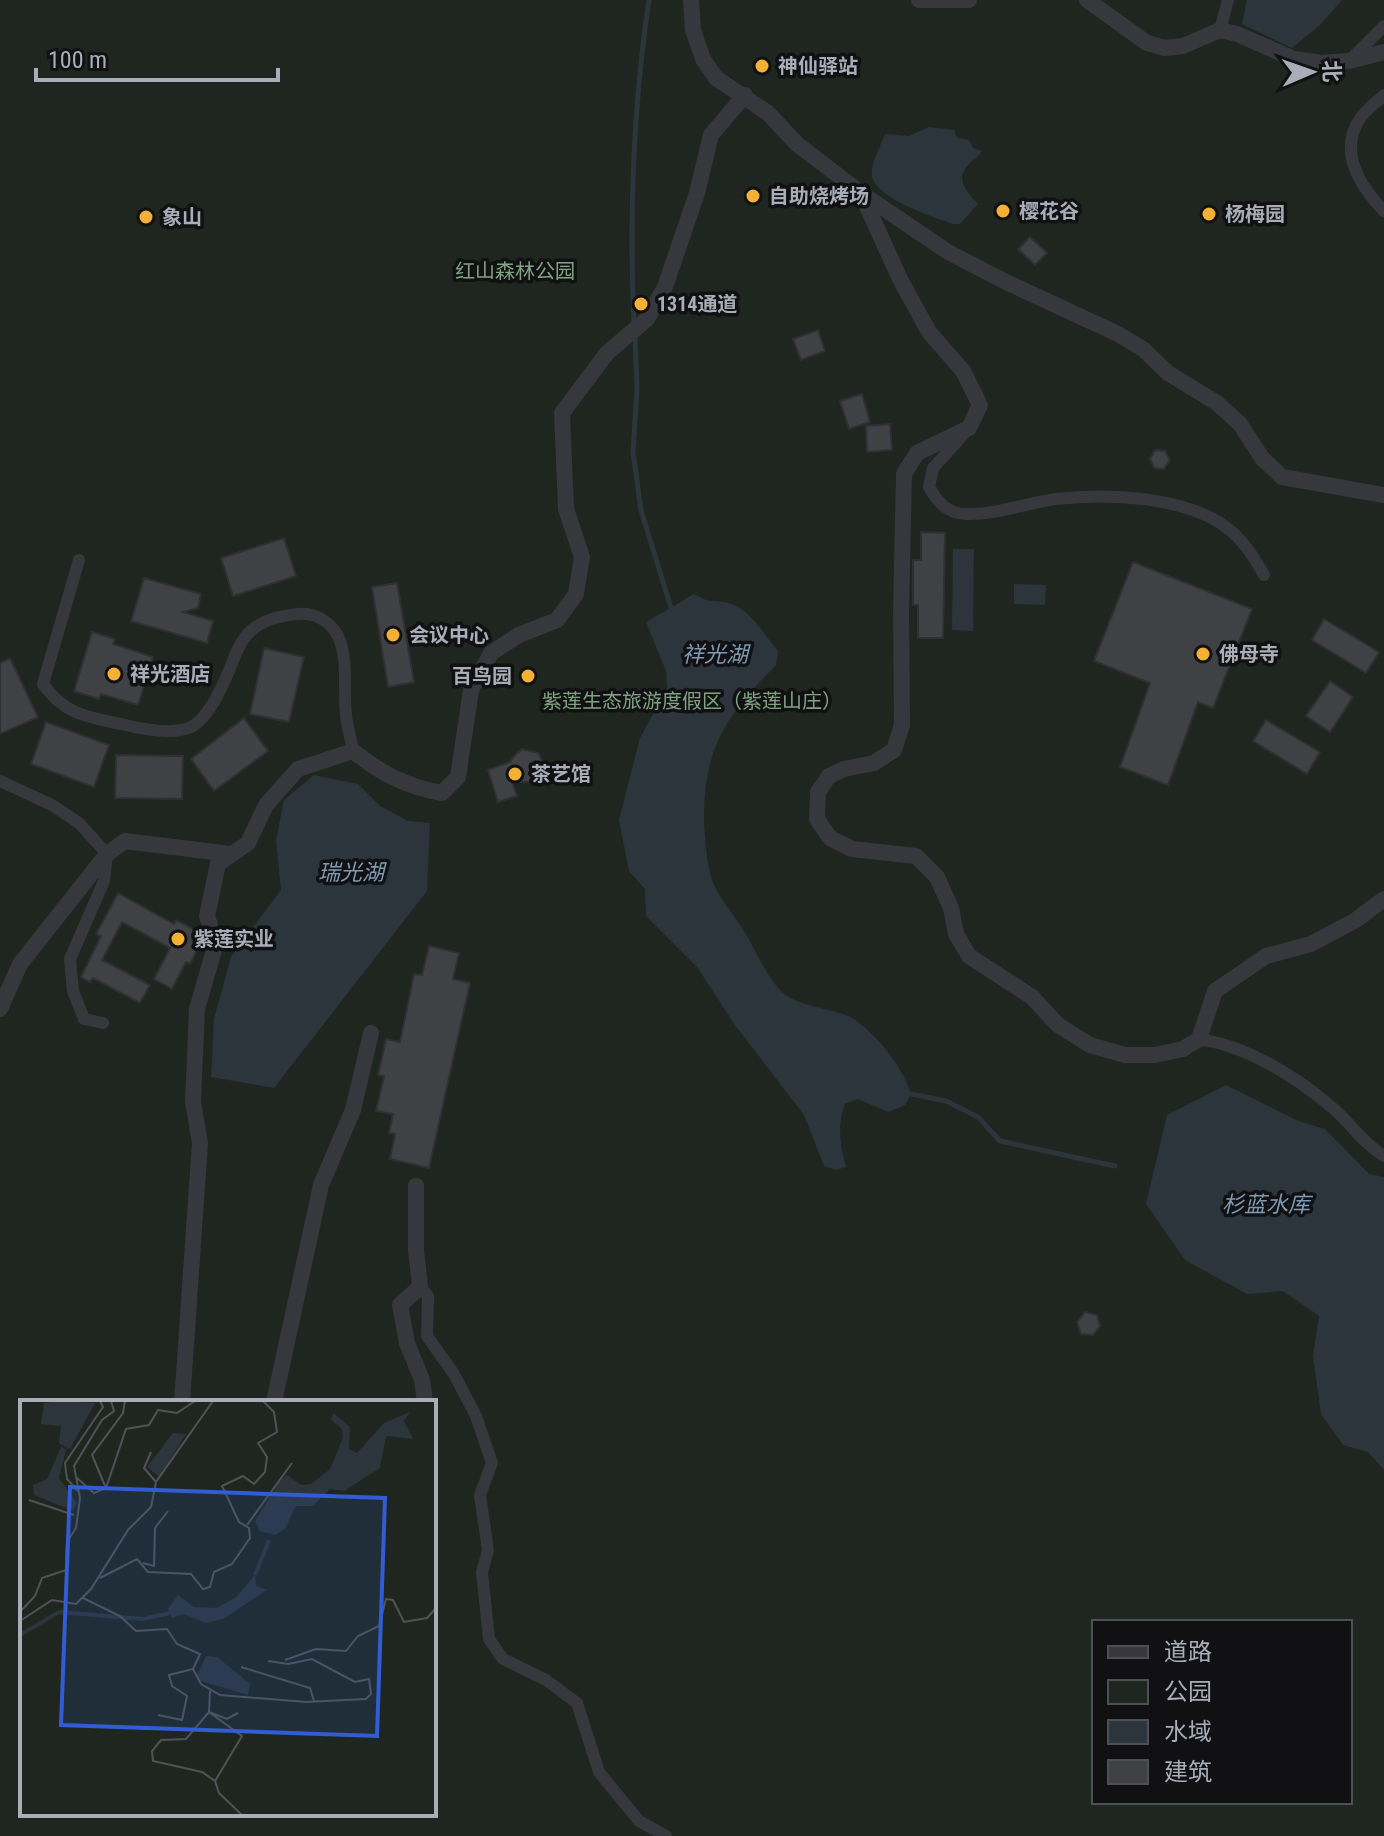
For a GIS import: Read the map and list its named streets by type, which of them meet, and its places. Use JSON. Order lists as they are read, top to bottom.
{
  "water": ["祥光湖", "瑞光湖", "杉蓝水库"],
  "parks": ["红山森林公园", "紫莲生态旅游度假区（紫莲山庄）"],
  "places": [
    "神仙驿站",
    "自助烧烤场",
    "樱花谷",
    "杨梅园",
    "象山",
    "1314通道",
    "会议中心",
    "佛母寺",
    "祥光酒店",
    "百鸟园",
    "茶艺馆",
    "紫莲实业"
  ],
  "legend": [
    "道路",
    "公园",
    "水域",
    "建筑"
  ],
  "scale_bar": "100 m",
  "north": "right"
}
